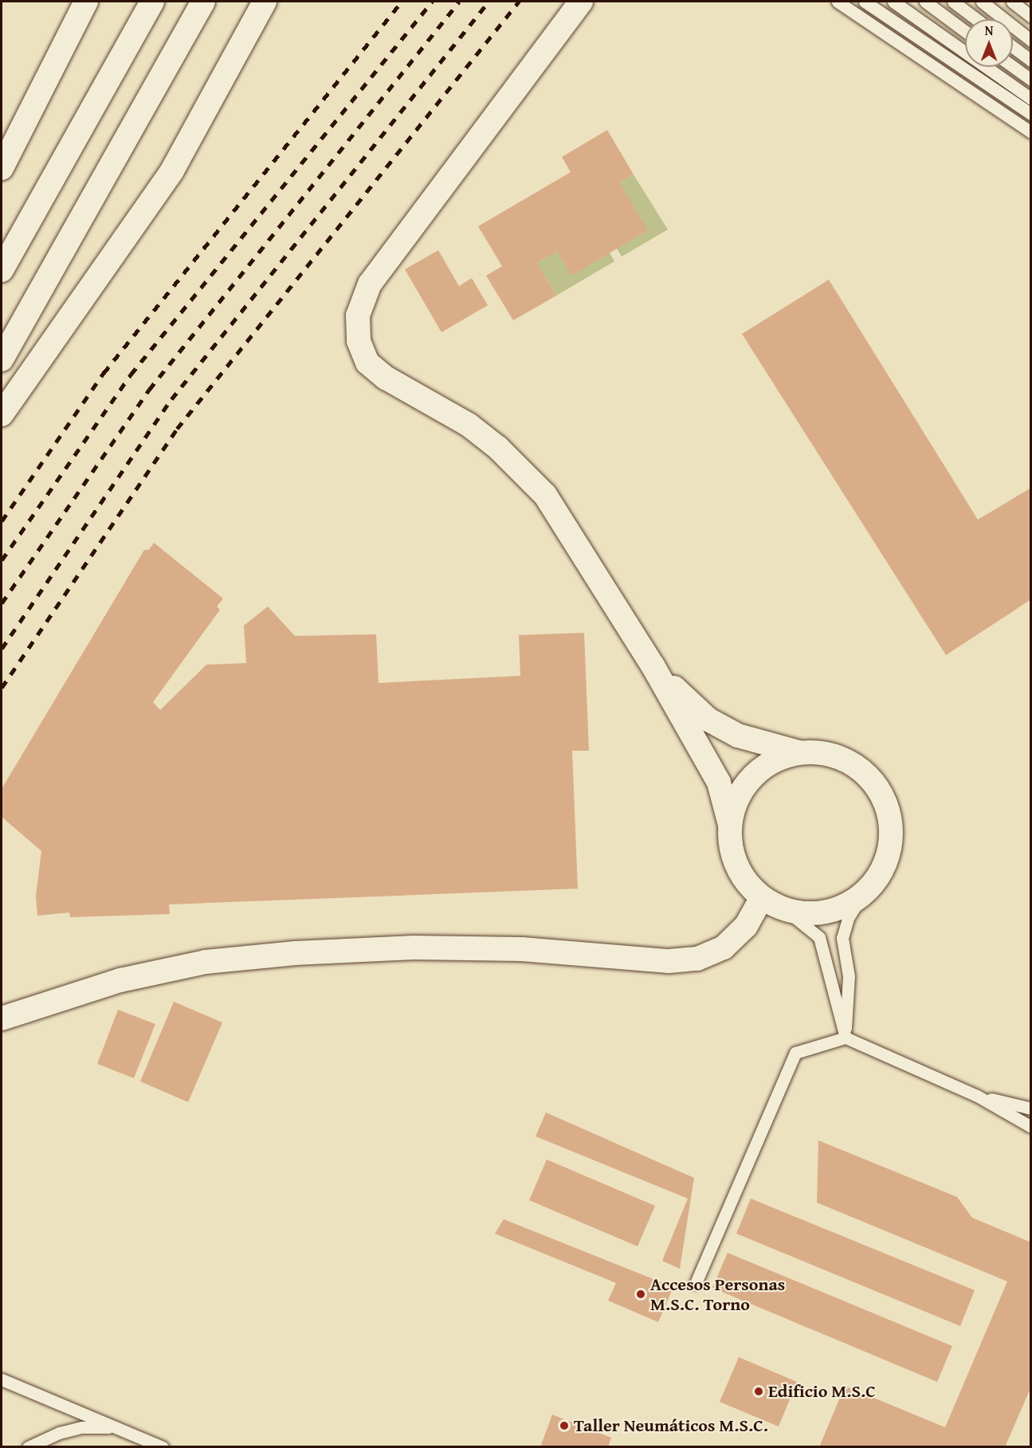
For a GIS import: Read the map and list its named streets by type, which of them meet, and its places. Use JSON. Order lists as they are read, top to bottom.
{
  "places": ["Accesos Personas M.S.C. Torno", "Edificio M.S.C", "Taller Neumáticos M.S.C."],
  "north": "top"
}
